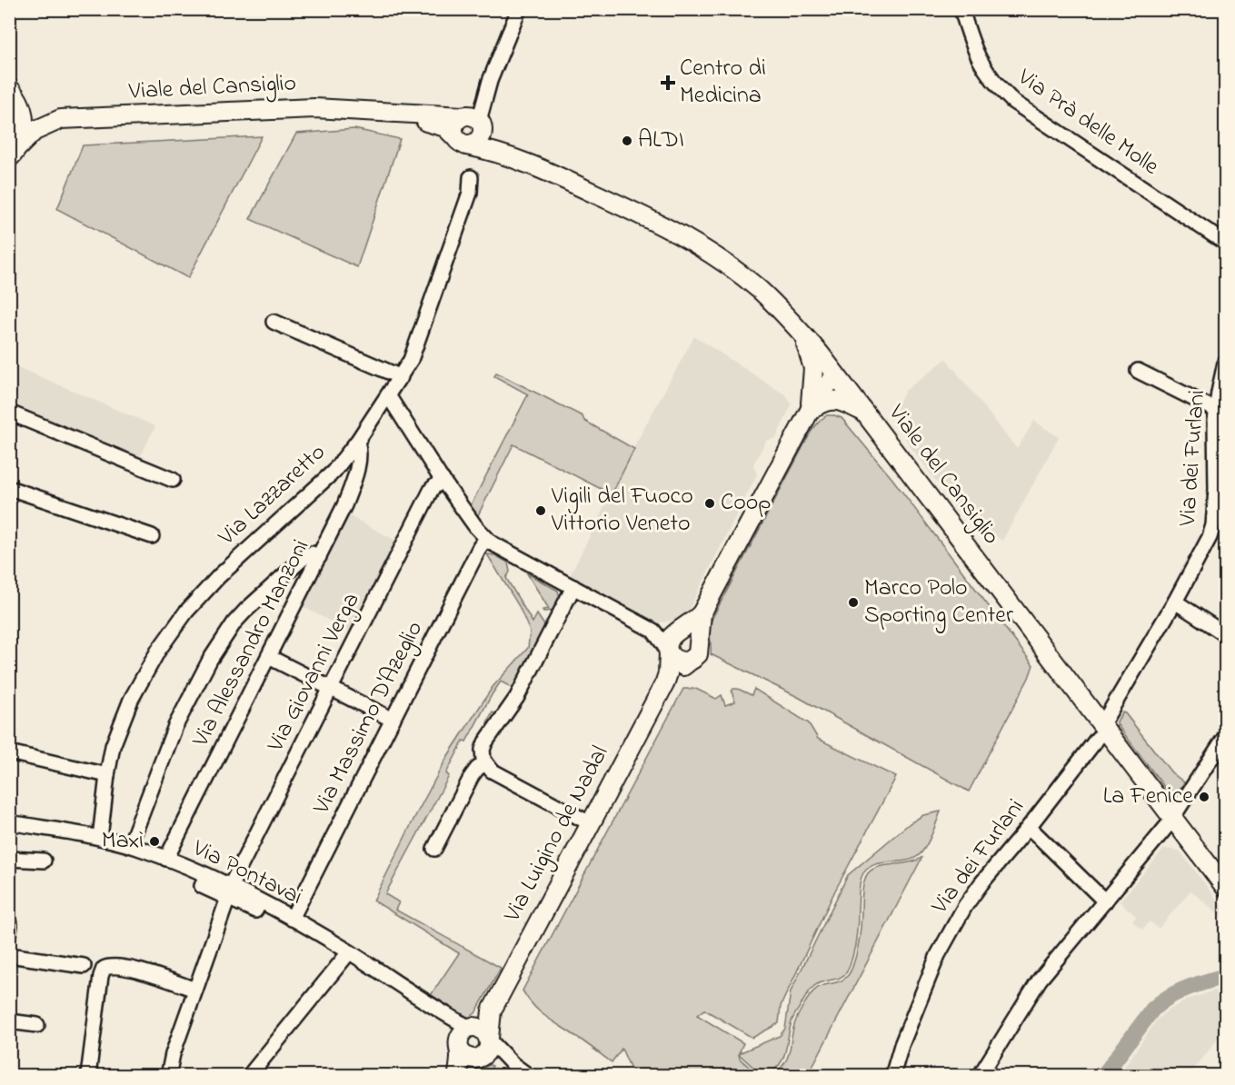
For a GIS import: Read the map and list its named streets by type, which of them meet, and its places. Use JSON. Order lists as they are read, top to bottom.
{
  "streets": {
    "main road": ["Viale del Cansiglio", "Via Luigino de Nadal"],
    "street": [
      "Via Prà delle Molle",
      "Via dei Furlani",
      "Via Lazzaretto",
      "Via Alessandro Manzoni",
      "Via Giovanni Verga",
      "Via Massimo D'Azeglio",
      "Via Pontavai"
    ]
  },
  "crossings": [
    ["Viale del Cansiglio", "Via dei Furlani"],
    ["Viale del Cansiglio", "Via Luigino de Nadal"],
    ["Via Lazzaretto", "Via Alessandro Manzoni"],
    ["Via Lazzaretto", "Via Pontavai"],
    ["Via Alessandro Manzoni", "Via Pontavai"],
    ["Via Giovanni Verga", "Via Pontavai"],
    ["Via Massimo D'Azeglio", "Via Pontavai"],
    ["Via Luigino de Nadal", "Via Pontavai"]
  ],
  "places": {
    "health": ["Centro di Medicina"],
    "other": [
      "ALDI",
      "Coop",
      "Vigili del Fuoco Vittorio Veneto",
      "Marco Polo Sporting Center",
      "La Fenice",
      "Maxì"
    ]
  }
}
